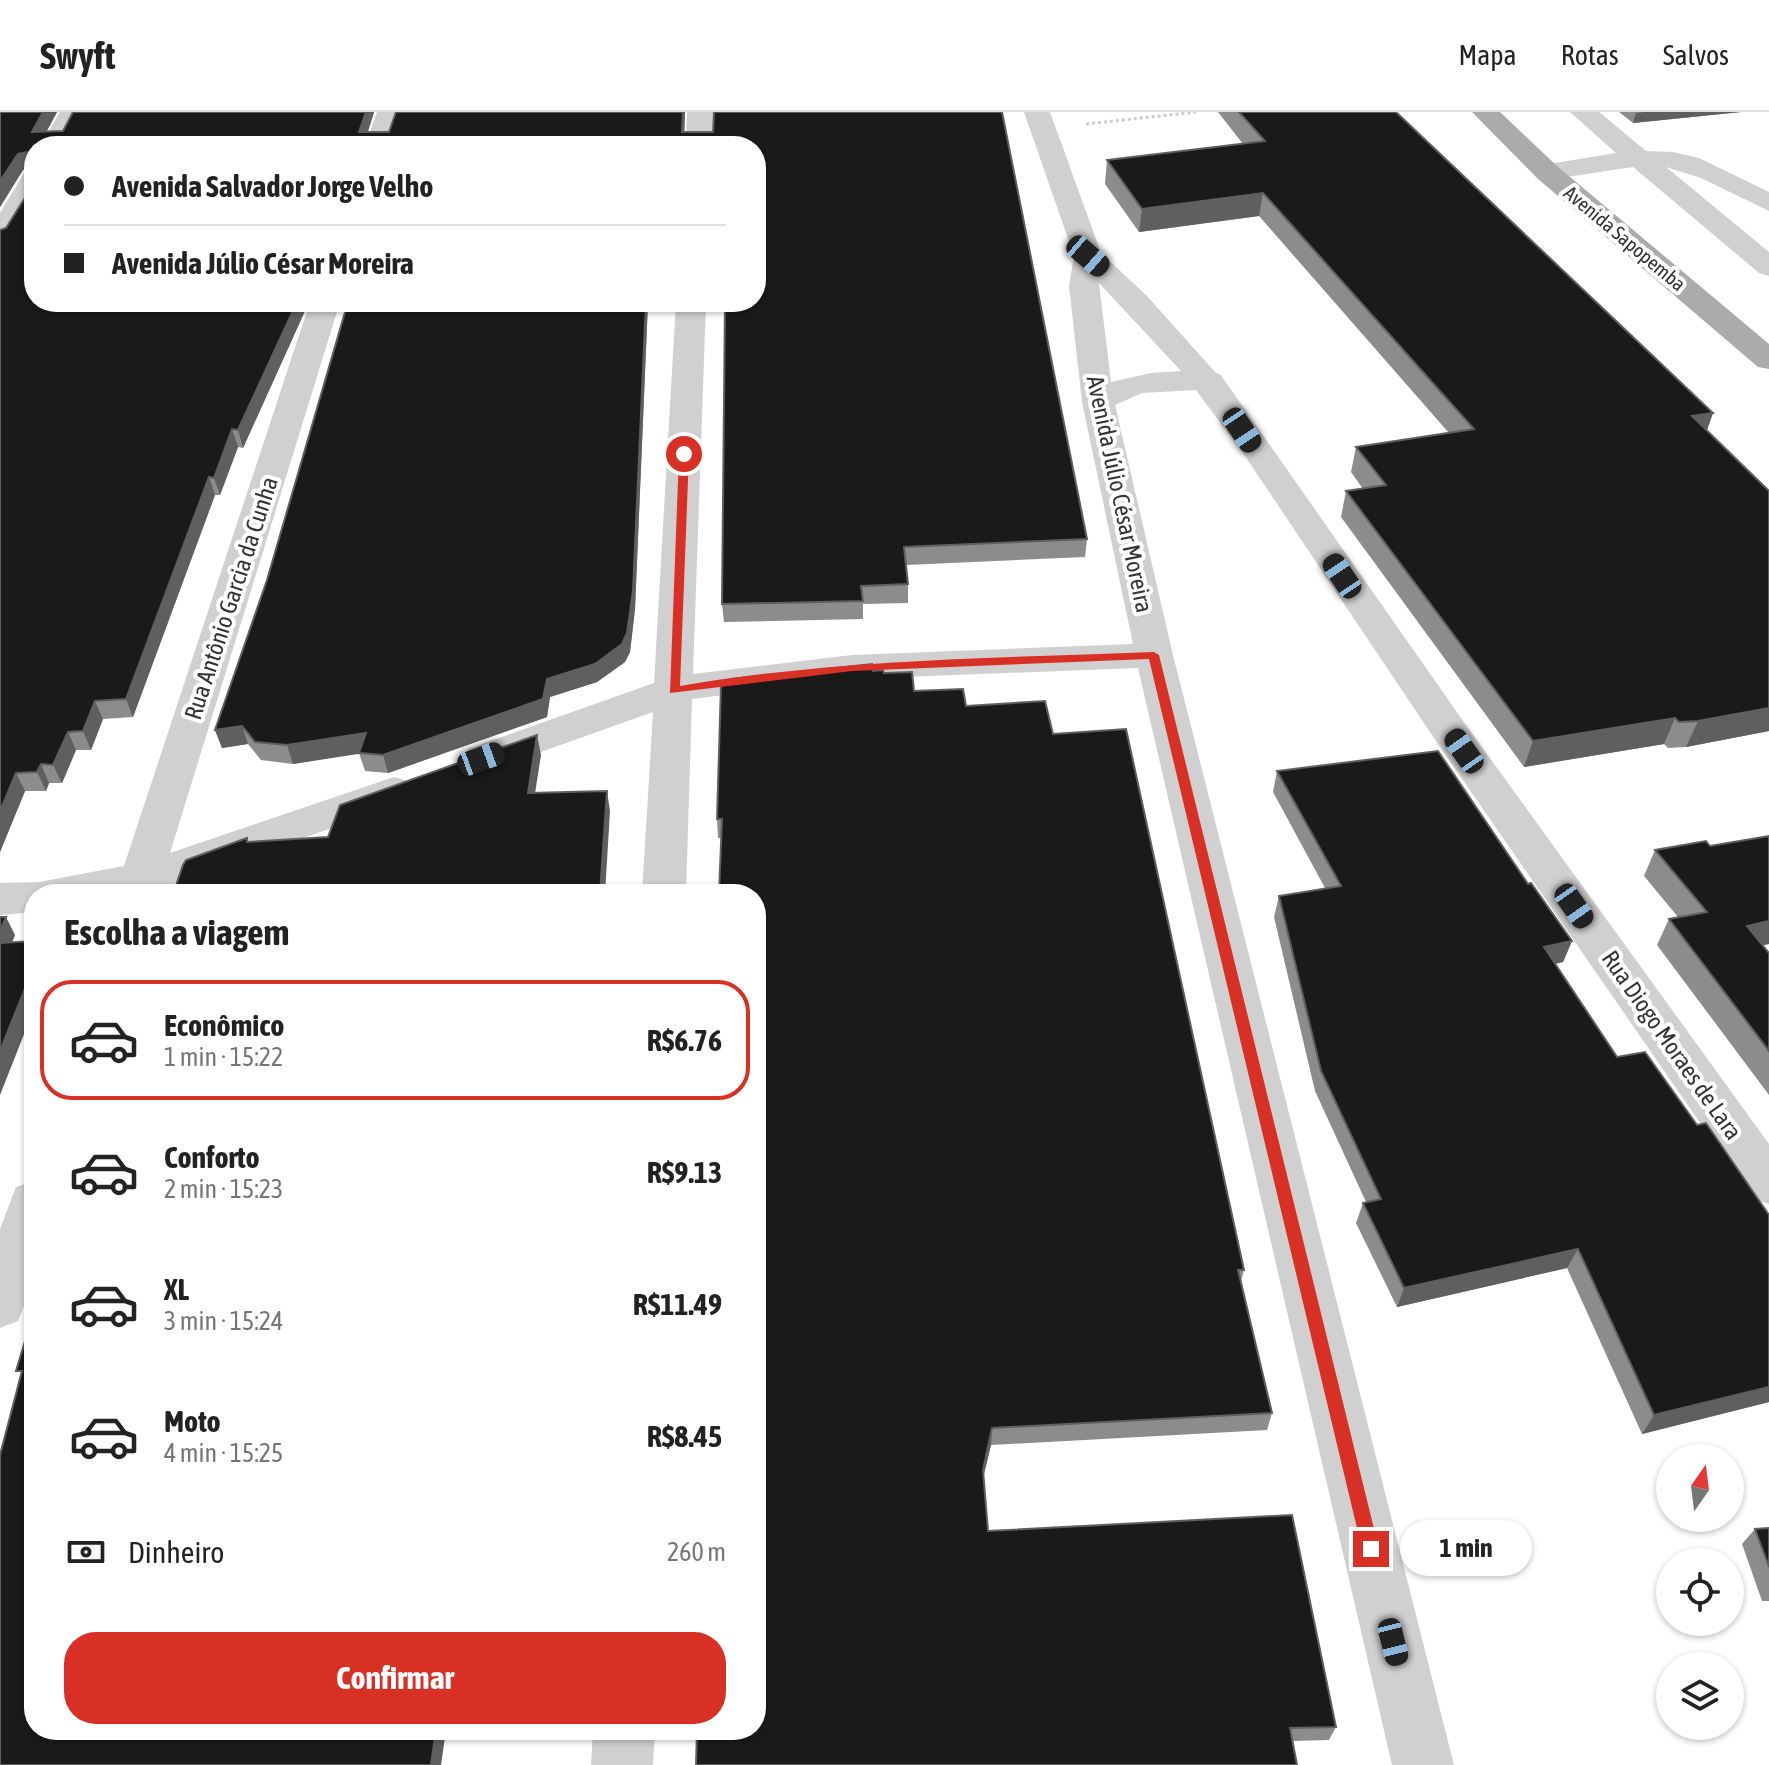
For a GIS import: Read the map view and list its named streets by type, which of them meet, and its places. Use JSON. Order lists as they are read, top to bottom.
{
  "streets": {
    "main road": ["Avenida Sapopemba"],
    "street": ["Avenida Júlio César Moreira", "Rua Antônio Garcia da Cunha", "Rua Diogo Moraes de Lara"]
  },
  "crossings": [
    ["Avenida Júlio César Moreira", "Rua Diogo Moraes de Lara"]
  ],
  "north": "top",
  "page": {
    "header": "Swyft",
    "nav": ["Mapa", "Rotas", "Salvos"],
    "banner": ["Avenida Salvador Jorge Velho", "Avenida Júlio César Moreira"],
    "heading": "Escolha a viagem",
    "list": [
      {
        "name": "Econômico",
        "note": "1 min · 15:22",
        "value": "R$6.76"
      },
      {
        "name": "Conforto",
        "note": "2 min · 15:23",
        "value": "R$9.13"
      },
      {
        "name": "XL",
        "note": "3 min · 15:24",
        "value": "R$11.49"
      },
      {
        "name": "Moto",
        "note": "4 min · 15:25",
        "value": "R$8.45"
      }
    ],
    "pay": ["Dinheiro", "260 m"],
    "bubble": "1 min",
    "buttons": "Confirmar"
  }
}
